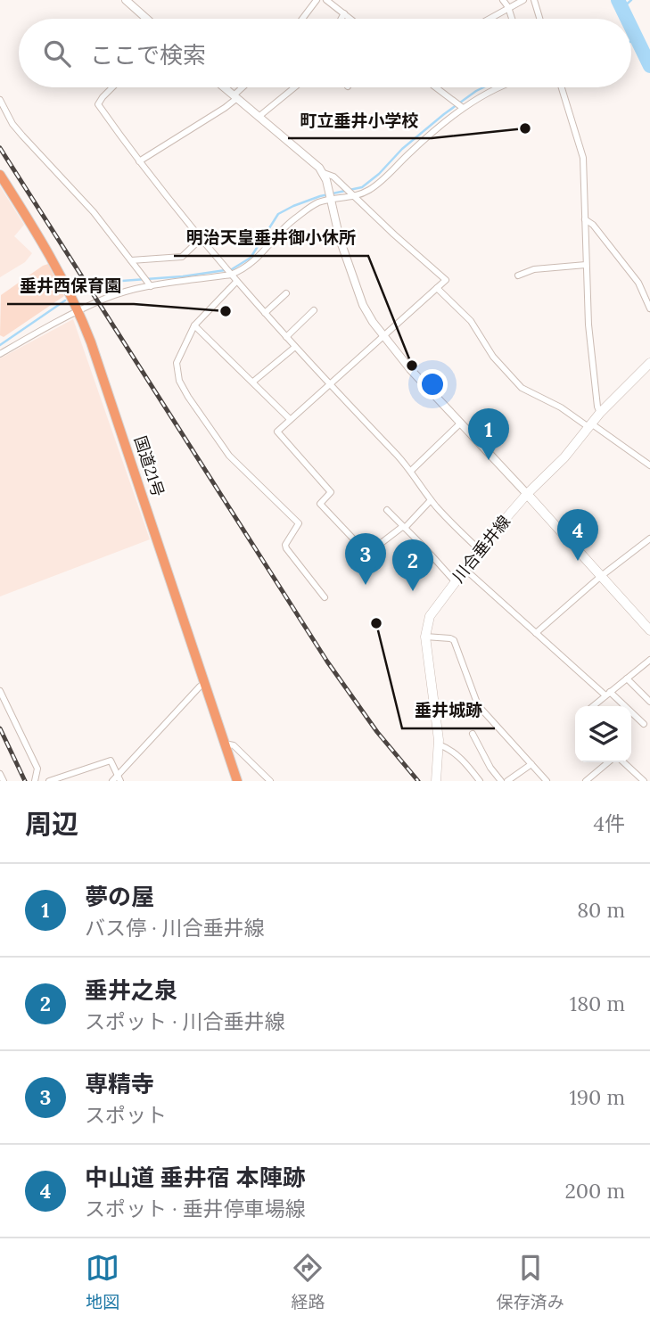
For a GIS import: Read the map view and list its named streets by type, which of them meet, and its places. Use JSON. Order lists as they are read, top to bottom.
{
  "streets": {
    "highway": ["国道21号"],
    "main road": ["川合垂井線"]
  },
  "places": [
    "町立垂井小学校",
    "垂井西保育園",
    "明治天皇垂井御小休所",
    "垂井城跡"
  ],
  "page": {
    "search": "ここで検索",
    "pins": [
      "1",
      "4",
      "3",
      "2"
    ],
    "heading": ["周辺", "4件"],
    "list": [
      {
        "mark": "1",
        "name": "夢の屋",
        "note": "バス停 · 川合垂井線",
        "value": "80 m"
      },
      {
        "mark": "2",
        "name": "垂井之泉",
        "note": "スポット · 川合垂井線",
        "value": "180 m"
      },
      {
        "mark": "3",
        "name": "専精寺",
        "note": "スポット",
        "value": "190 m"
      },
      {
        "mark": "4",
        "name": "中山道 垂井宿 本陣跡",
        "note": "スポット · 垂井停車場線",
        "value": "200 m"
      }
    ],
    "nav": ["地図", "経路", "保存済み"]
  }
}
